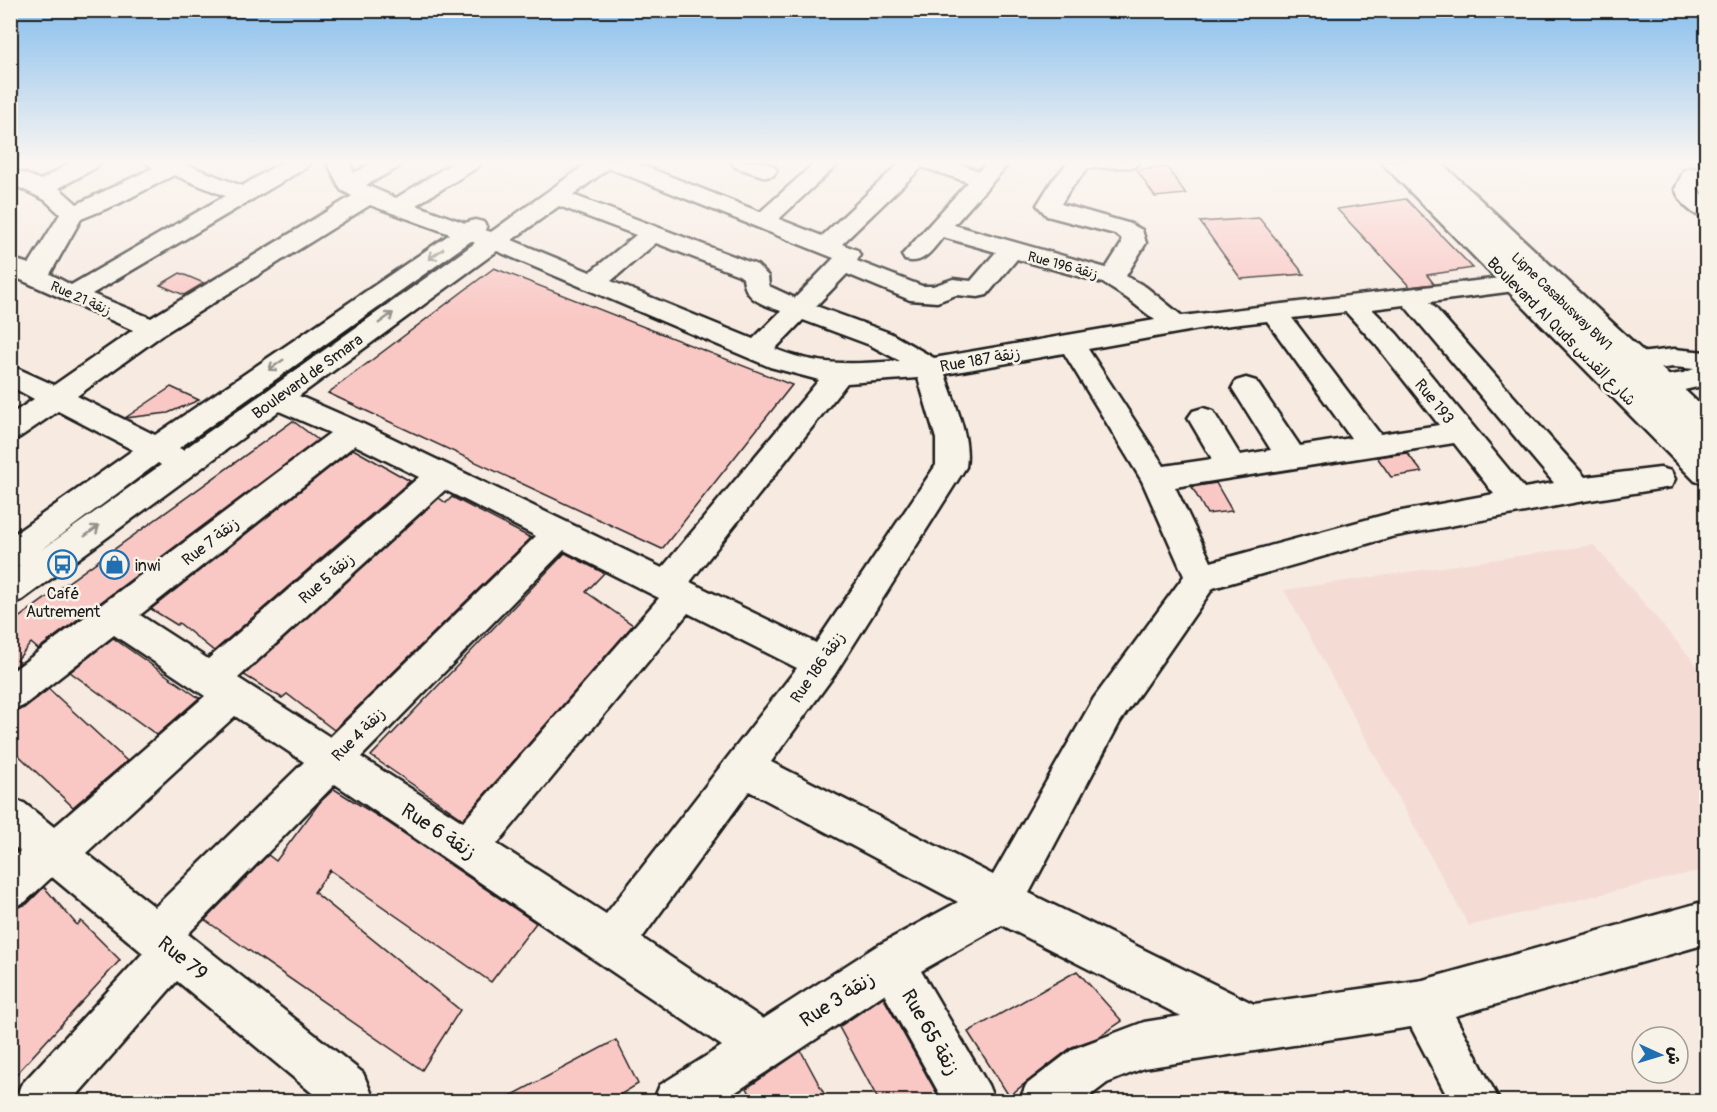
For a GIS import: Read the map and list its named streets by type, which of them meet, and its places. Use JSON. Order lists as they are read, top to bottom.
{
  "streets": {
    "street": [
      "Rue 196 زنقة",
      "Rue 21 زنقة",
      "Ligne Casabusway BW1",
      "Boulevard Al Quds شارع القدس",
      "Rue 187 زنقة",
      "Boulevard de Smara",
      "Rue 193",
      "Rue 7 زنقة",
      "Rue 5 زنقة",
      "Rue 186 زنقة",
      "Rue 4 زنقة",
      "Rue 6 زنقة",
      "Rue 79",
      "Rue 3 زنقة",
      "Rue 65 زنقة"
    ]
  },
  "crossings": [
    ["Rue 196 زنقة", "Rue 187 زنقة"],
    ["Ligne Casabusway BW1", "Boulevard Al Quds شارع القدس"],
    ["Boulevard Al Quds شارع القدس", "Rue 187 زنقة"],
    ["Rue 187 زنقة", "Boulevard de Smara"],
    ["Rue 187 زنقة", "Rue 193"],
    ["Rue 187 زنقة", "Rue 186 زنقة"],
    ["Rue 7 زنقة", "Rue 6 زنقة"],
    ["Rue 5 زنقة", "Rue 6 زنقة"],
    ["Rue 5 زنقة", "Rue 79"],
    ["Rue 186 زنقة", "Rue 6 زنقة"],
    ["Rue 4 زنقة", "Rue 6 زنقة"],
    ["Rue 4 زنقة", "Rue 79"],
    ["Rue 6 زنقة", "Rue 3 زنقة"],
    ["Rue 3 زنقة", "Rue 65 زنقة"]
  ],
  "places": {
    "bus stop": ["Café Autrement"],
    "shop": ["inwi"]
  },
  "north": "right"
}
